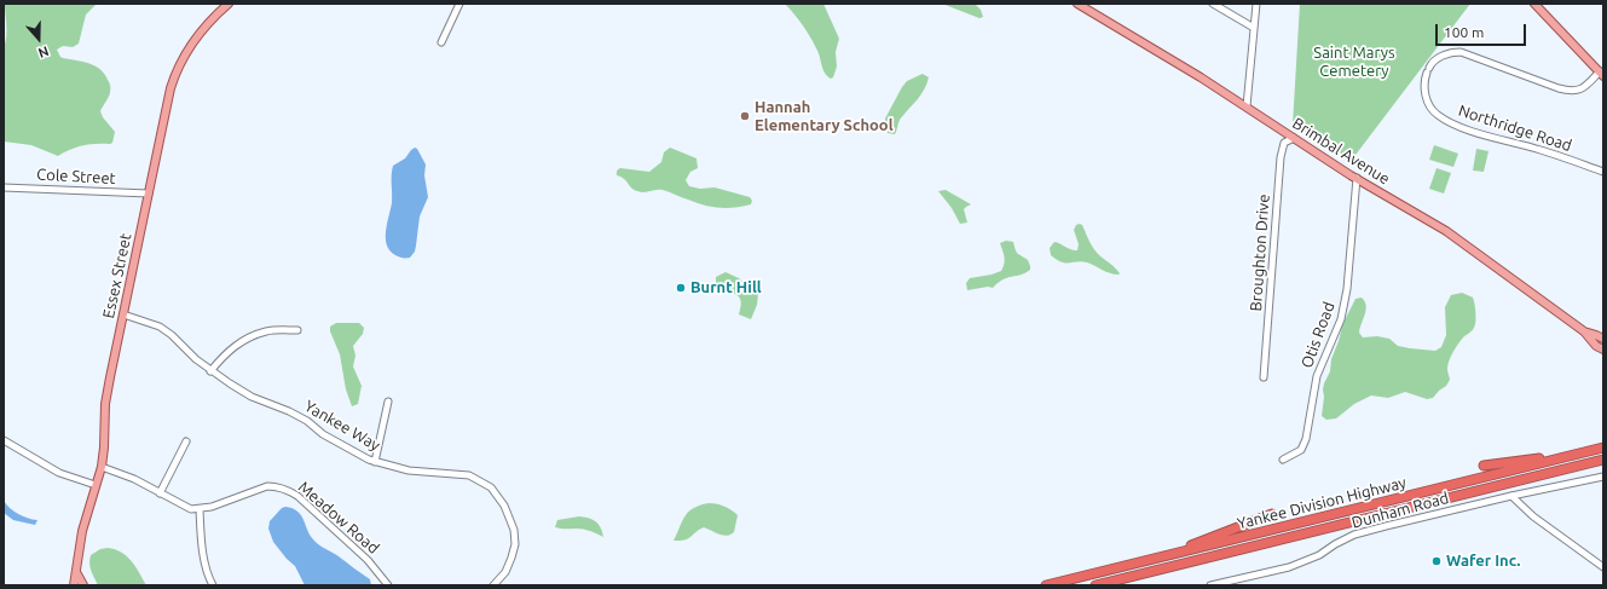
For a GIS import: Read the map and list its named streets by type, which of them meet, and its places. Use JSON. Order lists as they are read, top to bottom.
{
  "streets": {
    "highway": ["Yankee Division Highway"],
    "main road": ["Brimbal Avenue", "Essex Street"],
    "street": [
      "Northridge Road",
      "Cole Street",
      "Broughton Drive",
      "Otis Road",
      "Yankee Way",
      "Dunham Road",
      "Meadow Road"
    ]
  },
  "crossings": [
    ["Brimbal Avenue", "Broughton Drive"],
    ["Brimbal Avenue", "Otis Road"],
    ["Cole Street", "Essex Street"],
    ["Essex Street", "Yankee Way"]
  ],
  "parks": ["Saint Marys Cemetery"],
  "places": ["Hannah Elementary School", "Burnt Hill", "Wafer Inc."],
  "scale_bar": "100 m",
  "north": "bottom"
}
